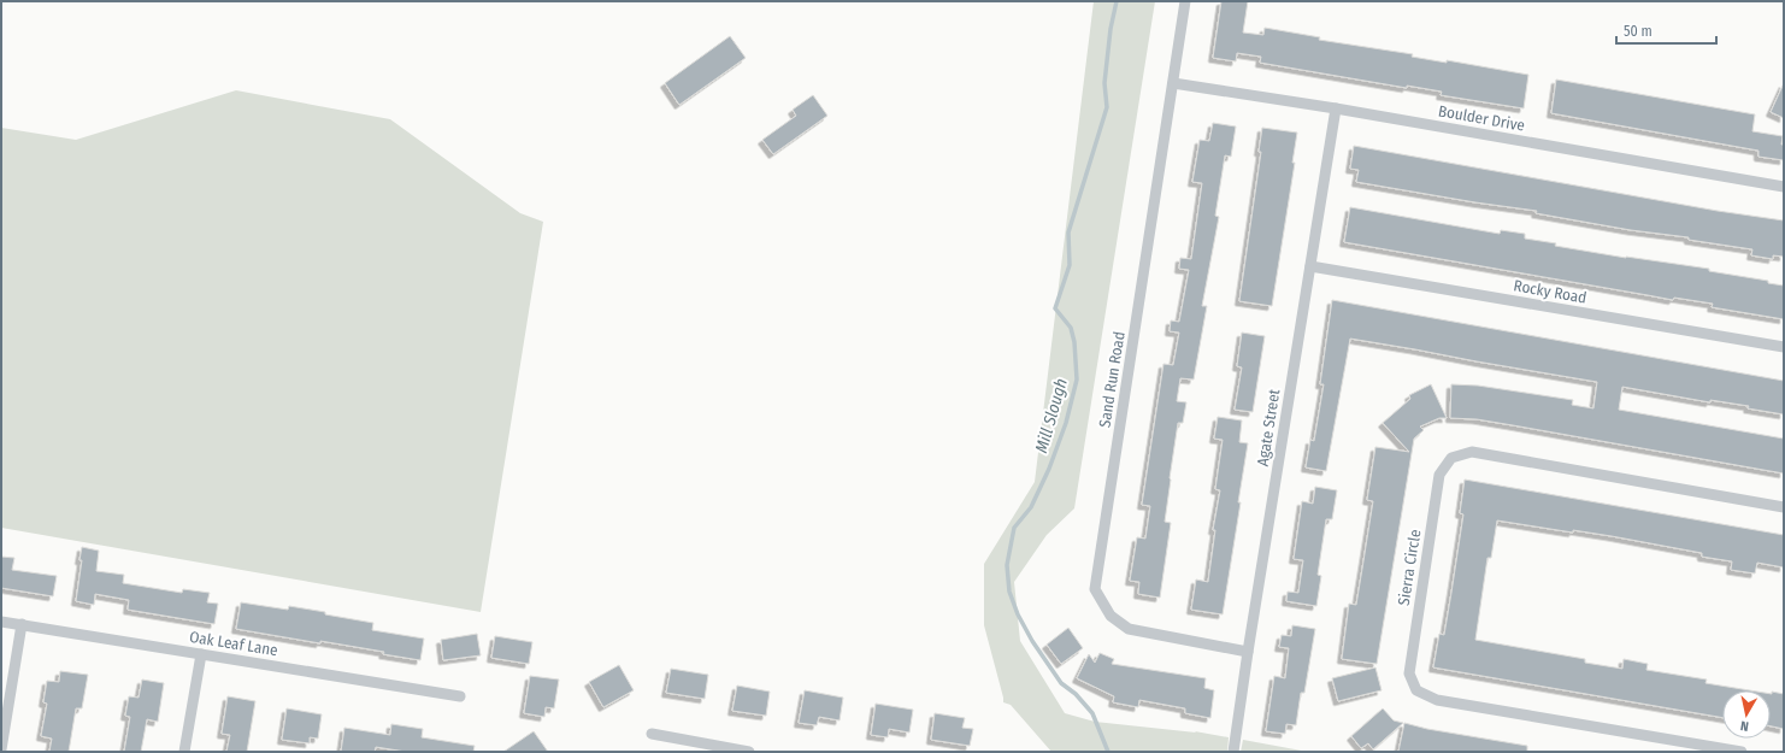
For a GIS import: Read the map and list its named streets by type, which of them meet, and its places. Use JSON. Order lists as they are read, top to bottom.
{
  "streets": {
    "street": [
      "Boulder Drive",
      "Rocky Road",
      "Sand Run Road",
      "Agate Street",
      "Sierra Circle",
      "Oak Leaf Lane"
    ]
  },
  "crossings": [
    ["Boulder Drive", "Sand Run Road"],
    ["Boulder Drive", "Agate Street"],
    ["Rocky Road", "Agate Street"],
    ["Sand Run Road", "Agate Street"]
  ],
  "water": ["Mill Slough"],
  "scale_bar": "50 m",
  "north": "bottom"
}
